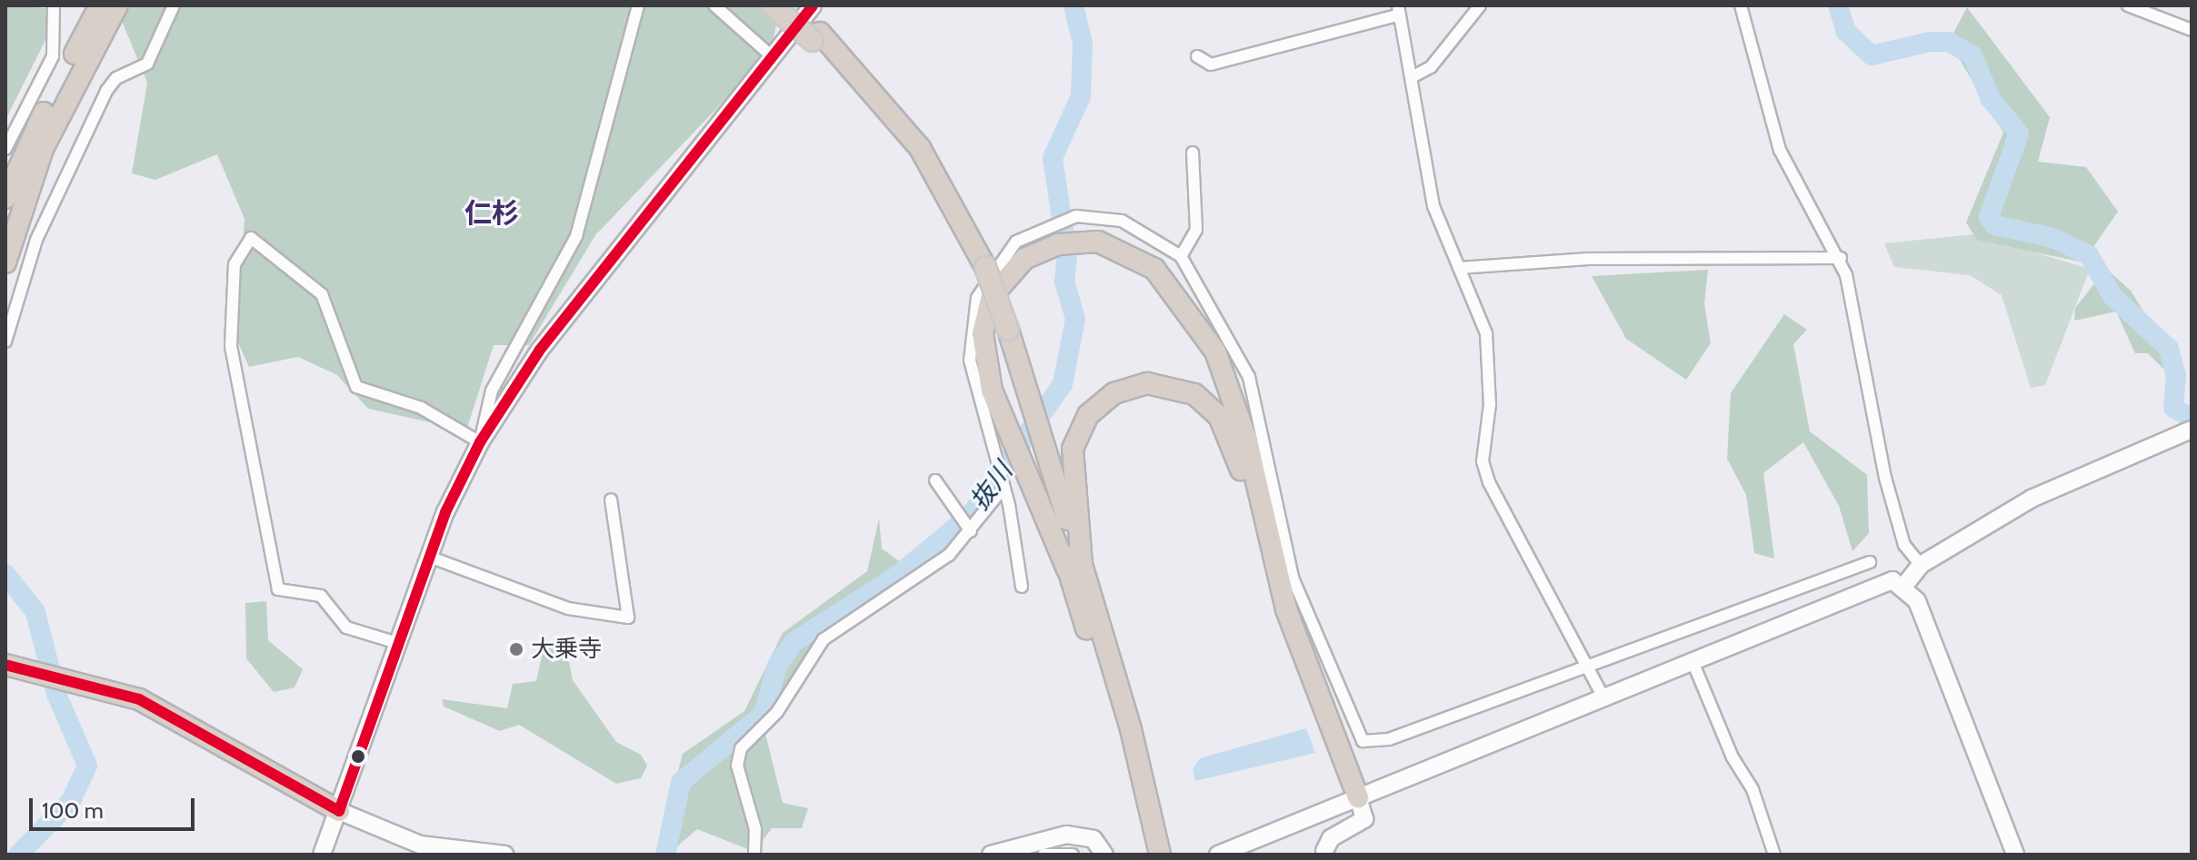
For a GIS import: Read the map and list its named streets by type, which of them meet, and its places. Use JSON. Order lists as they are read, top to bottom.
{
  "districts": ["仁杉"],
  "water": ["抜川"],
  "places": ["大乗寺"],
  "scale_bar": "100 m"
}
